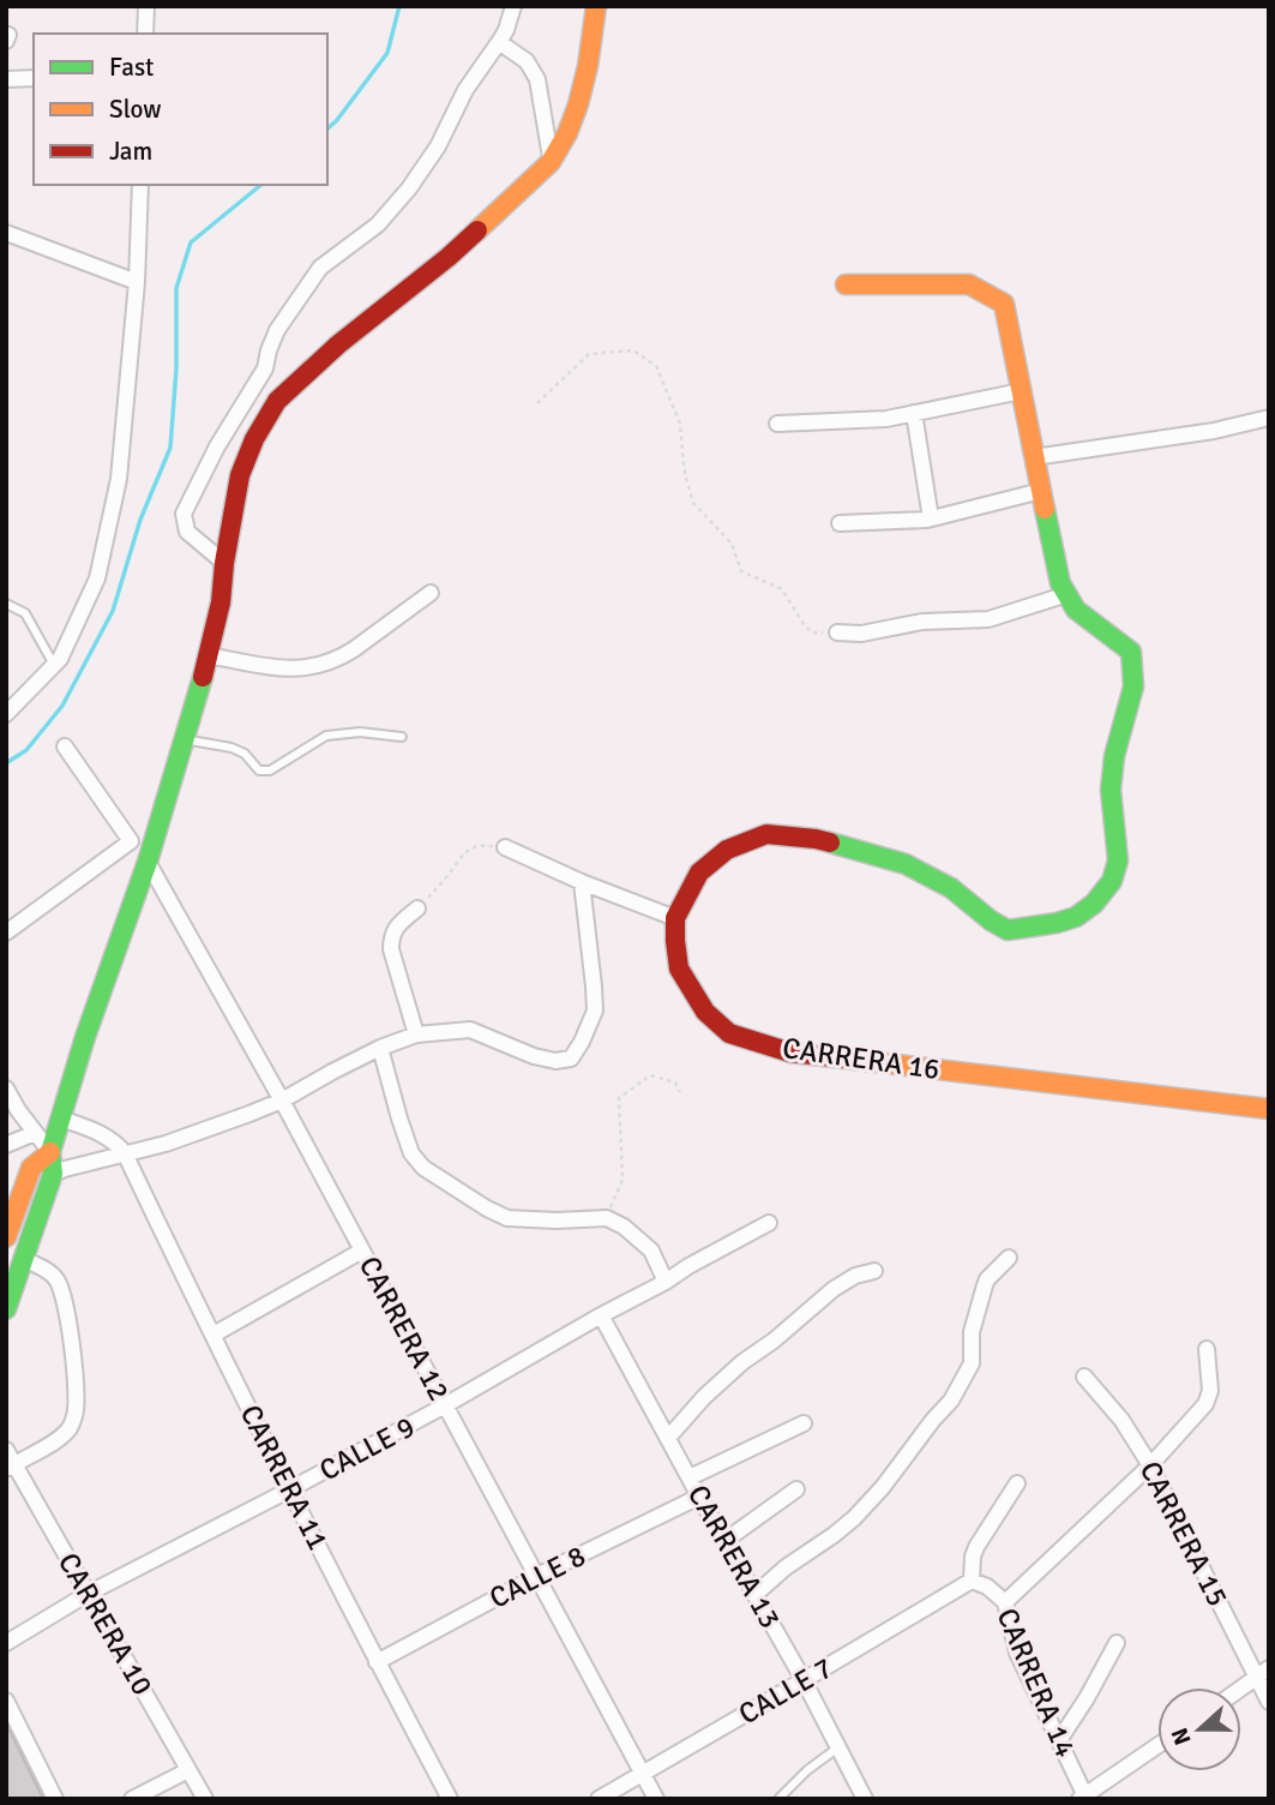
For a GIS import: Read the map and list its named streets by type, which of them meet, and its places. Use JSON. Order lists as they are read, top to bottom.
{
  "streets": {
    "main road": ["CARRERA 16"],
    "street": [
      "CARRERA 12",
      "CALLE 9",
      "CARRERA 11",
      "CARRERA 15",
      "CARRERA 13",
      "CALLE 8",
      "CARRERA 10",
      "CARRERA 14",
      "CALLE 7"
    ]
  },
  "crossings": [
    ["CARRERA 12", "CALLE 9"],
    ["CARRERA 12", "CALLE 8"],
    ["CARRERA 12", "CALLE 7"],
    ["CALLE 9", "CARRERA 11"],
    ["CALLE 9", "CARRERA 13"],
    ["CALLE 9", "CARRERA 10"],
    ["CARRERA 11", "CALLE 8"],
    ["CARRERA 13", "CALLE 8"],
    ["CARRERA 13", "CALLE 7"],
    ["CARRERA 14", "CALLE 7"]
  ],
  "legend": ["Fast", "Slow", "Jam"],
  "north": "left"
}
